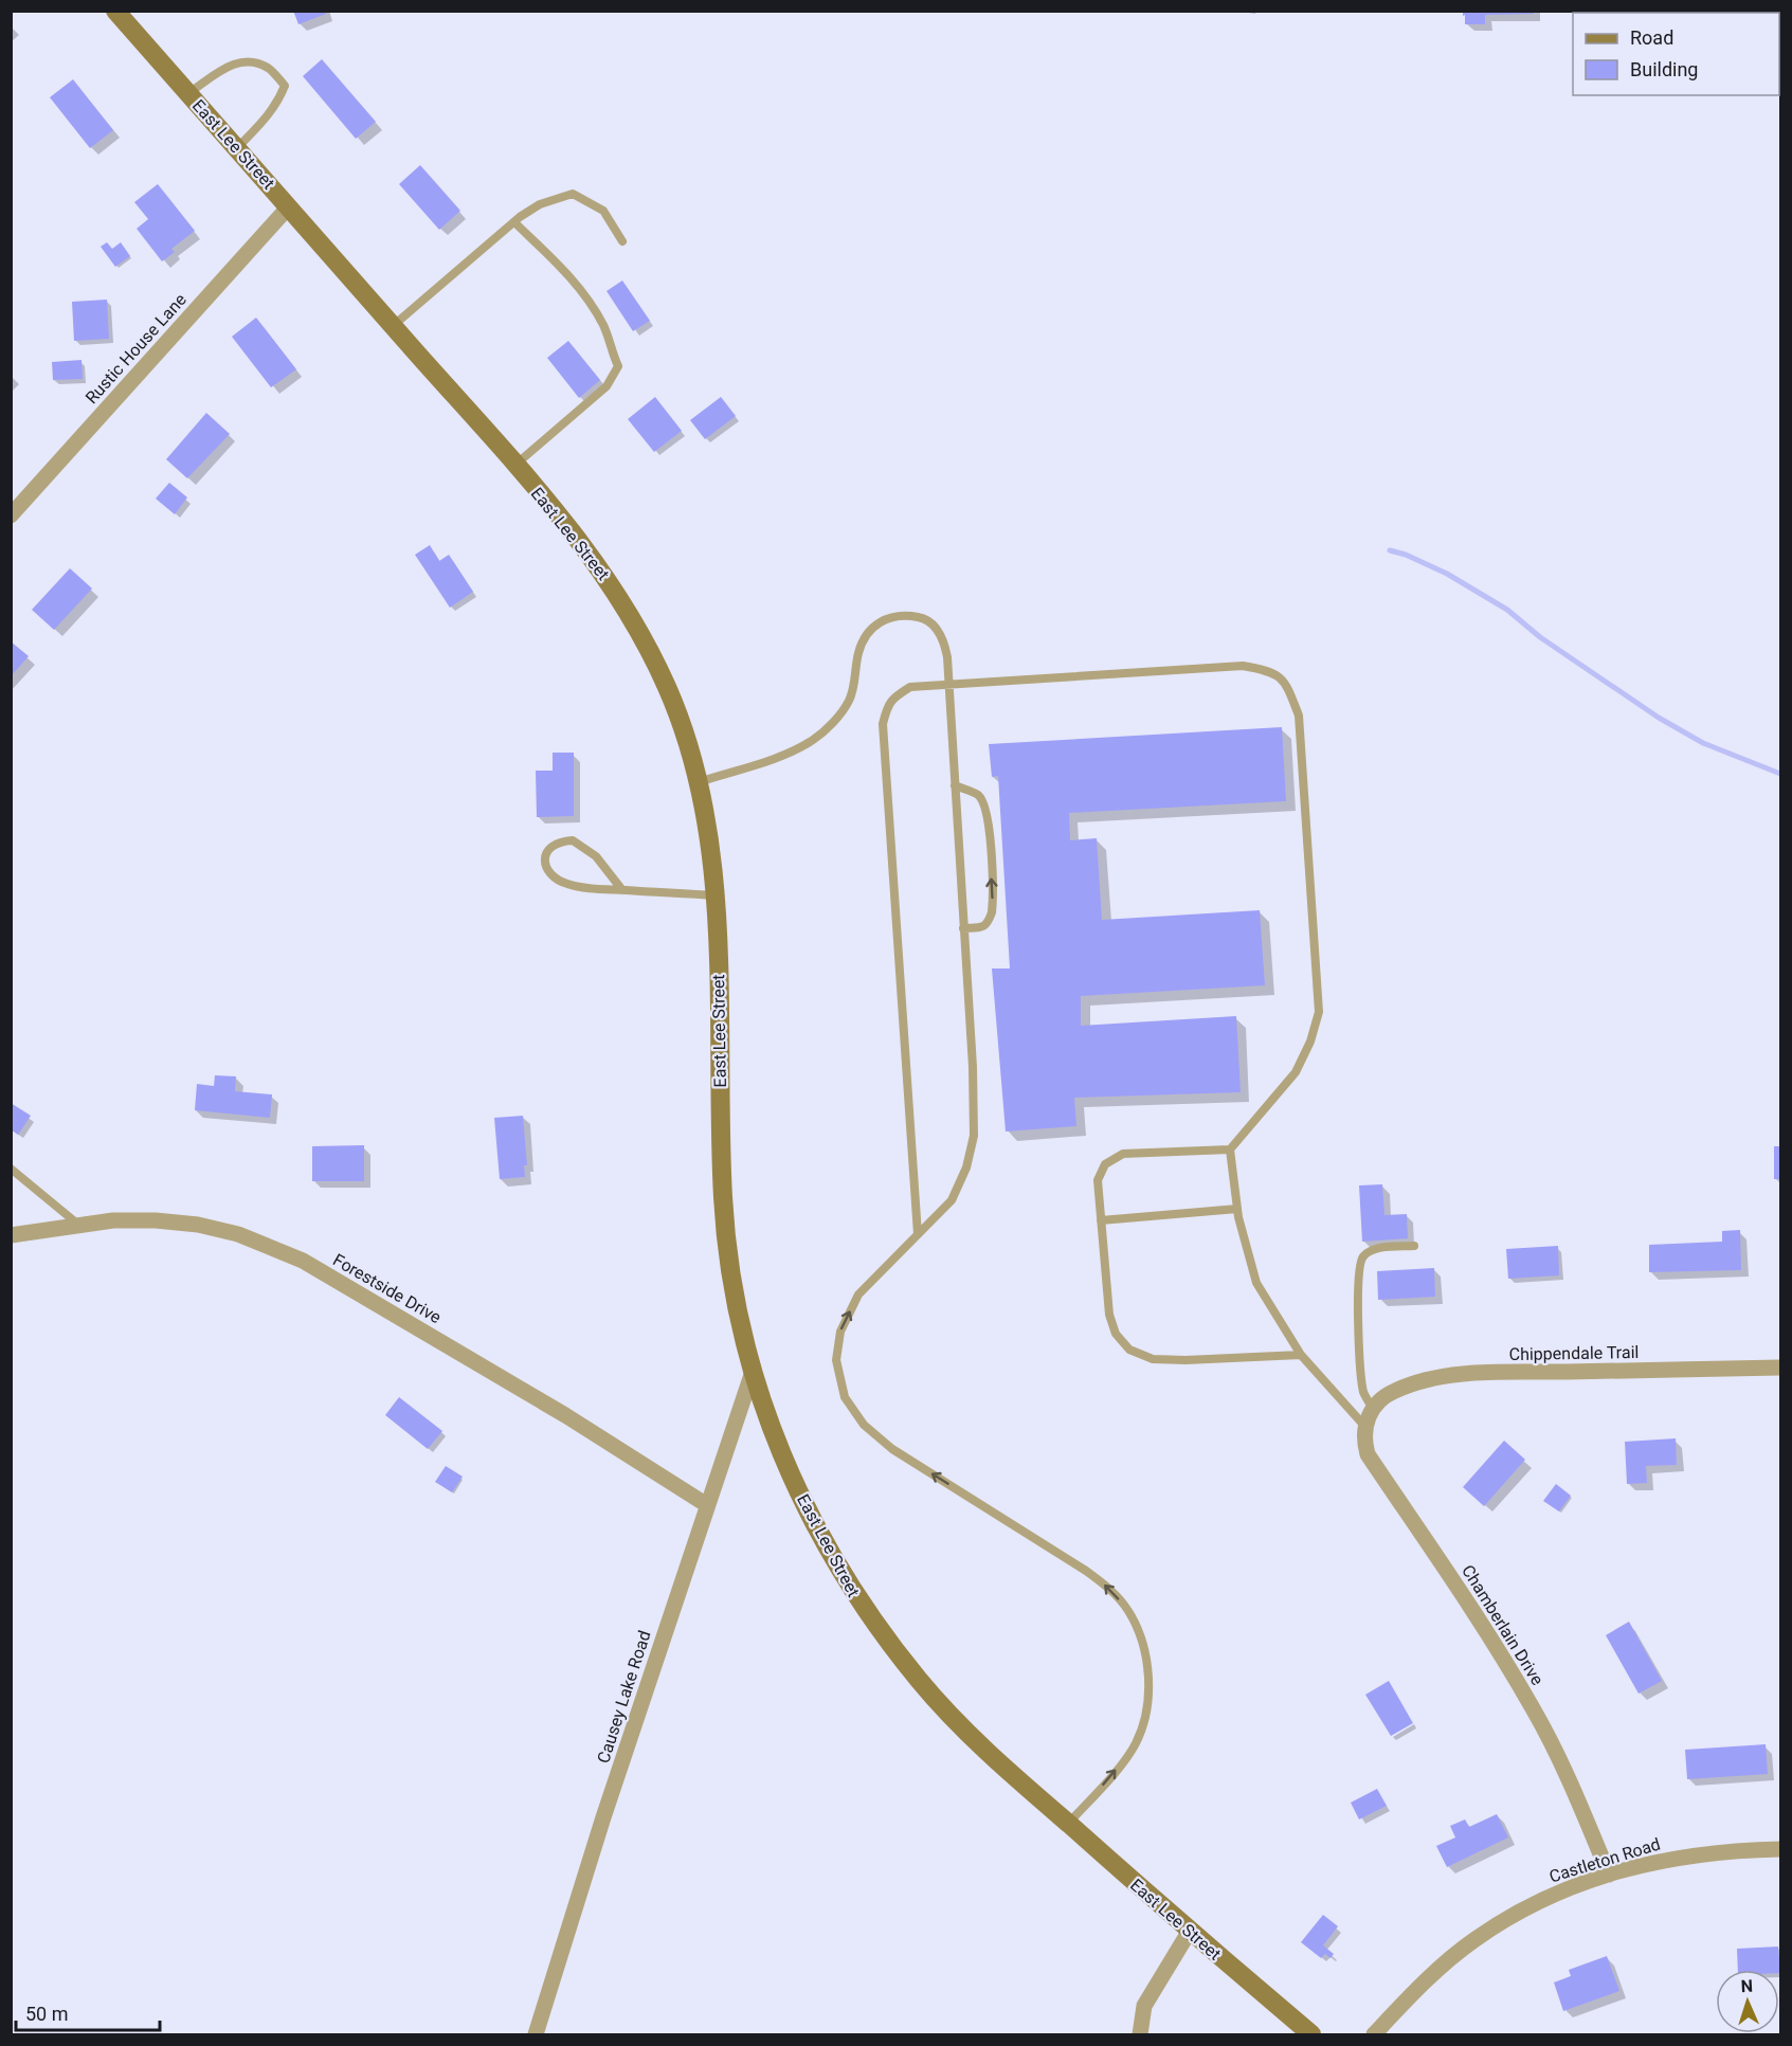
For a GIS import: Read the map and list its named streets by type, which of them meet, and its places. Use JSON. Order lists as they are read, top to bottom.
{
  "streets": {
    "street": [
      "East Lee Street",
      "Rustic House Lane",
      "Forestside Drive",
      "Chippendale Trail",
      "Chamberlain Drive",
      "Causey Lake Road",
      "Castleton Road"
    ]
  },
  "crossings": [
    ["East Lee Street", "Rustic House Lane"],
    ["East Lee Street", "Causey Lake Road"],
    ["Forestside Drive", "Causey Lake Road"],
    ["Chamberlain Drive", "Castleton Road"]
  ],
  "legend": ["Road", "Building"],
  "scale_bar": "50 m",
  "north": "top"
}
